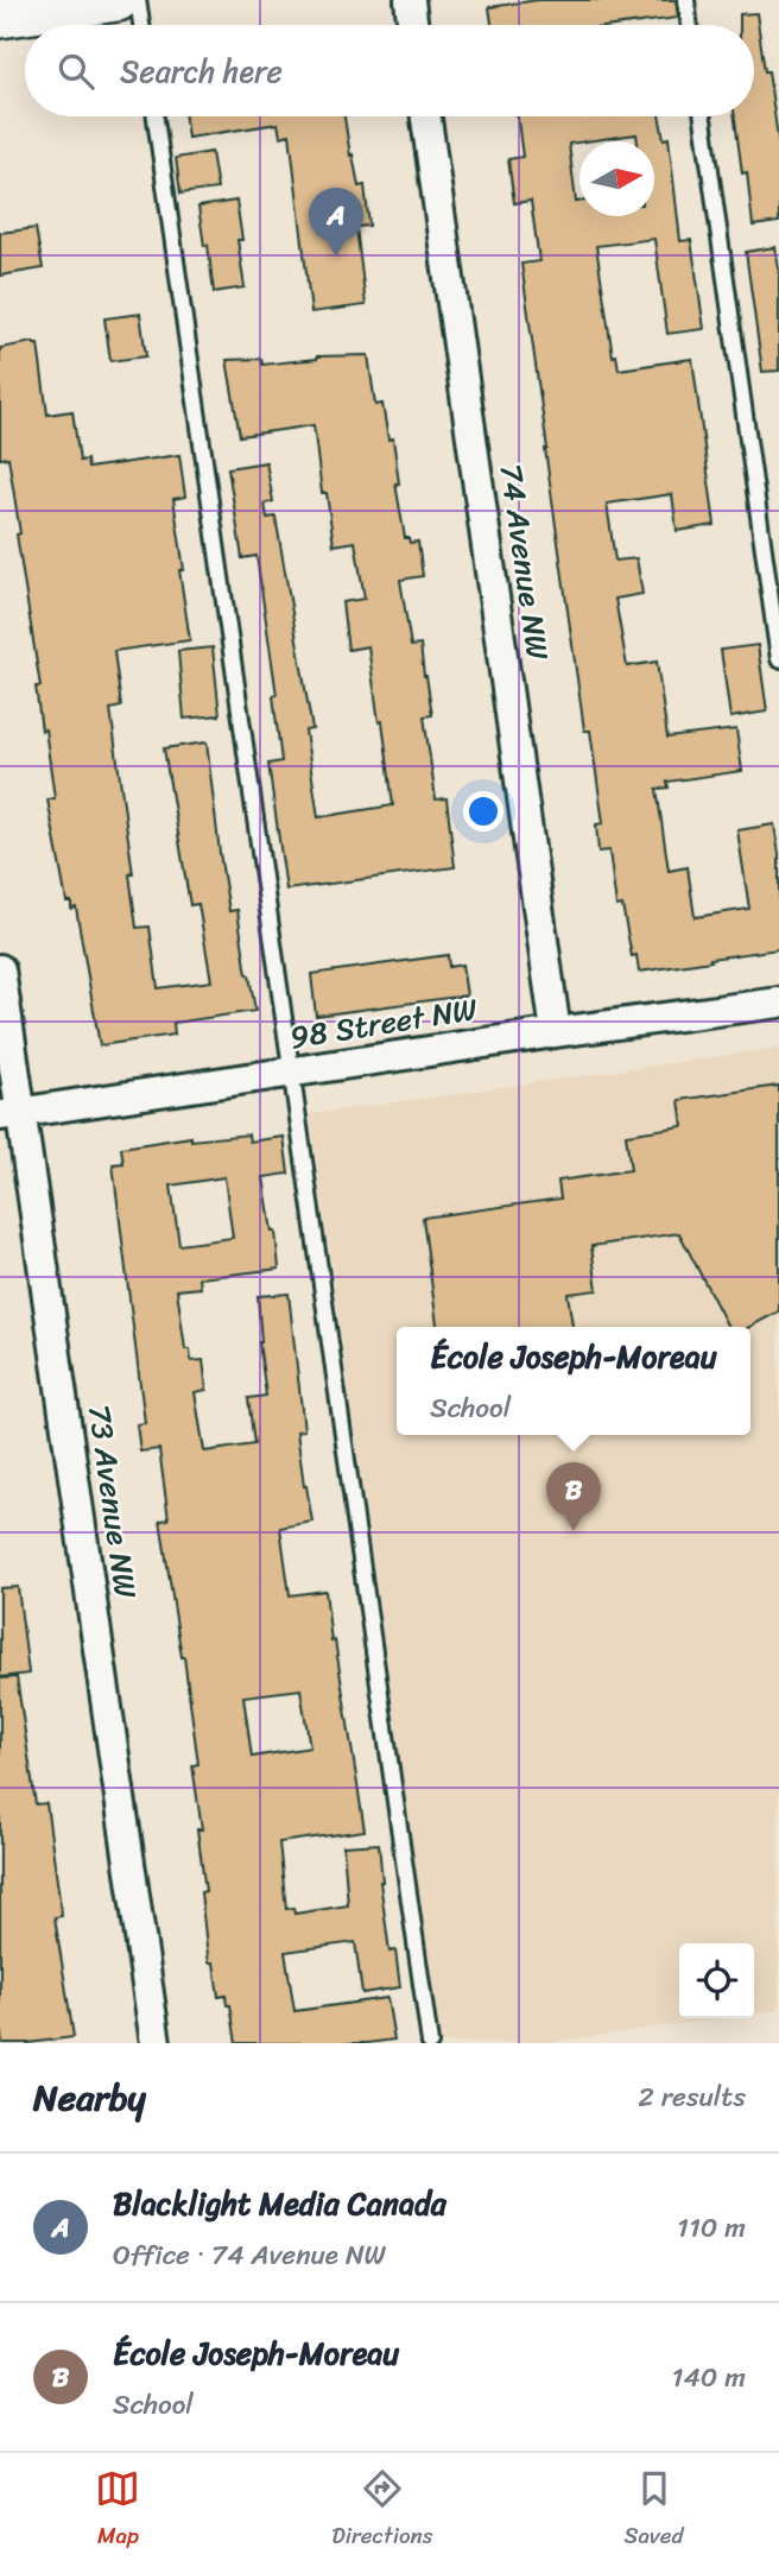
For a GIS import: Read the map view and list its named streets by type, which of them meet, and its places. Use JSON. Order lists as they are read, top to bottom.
{
  "streets": {
    "street": ["74 Avenue NW", "98 Street NW", "73 Avenue NW"]
  },
  "crossings": [
    ["74 Avenue NW", "98 Street NW"],
    ["98 Street NW", "73 Avenue NW"]
  ],
  "north": "right",
  "page": {
    "search": "Search here",
    "pins": ["A", "B"],
    "popup": ["École Joseph-Moreau", "School"],
    "heading": ["Nearby", "2 results"],
    "list": [
      {
        "mark": "A",
        "name": "Blacklight Media Canada",
        "note": "Office · 74 Avenue NW",
        "value": "110 m"
      },
      {
        "mark": "B",
        "name": "École Joseph-Moreau",
        "note": "School",
        "value": "140 m"
      }
    ],
    "nav": ["Map", "Directions", "Saved"]
  }
}
